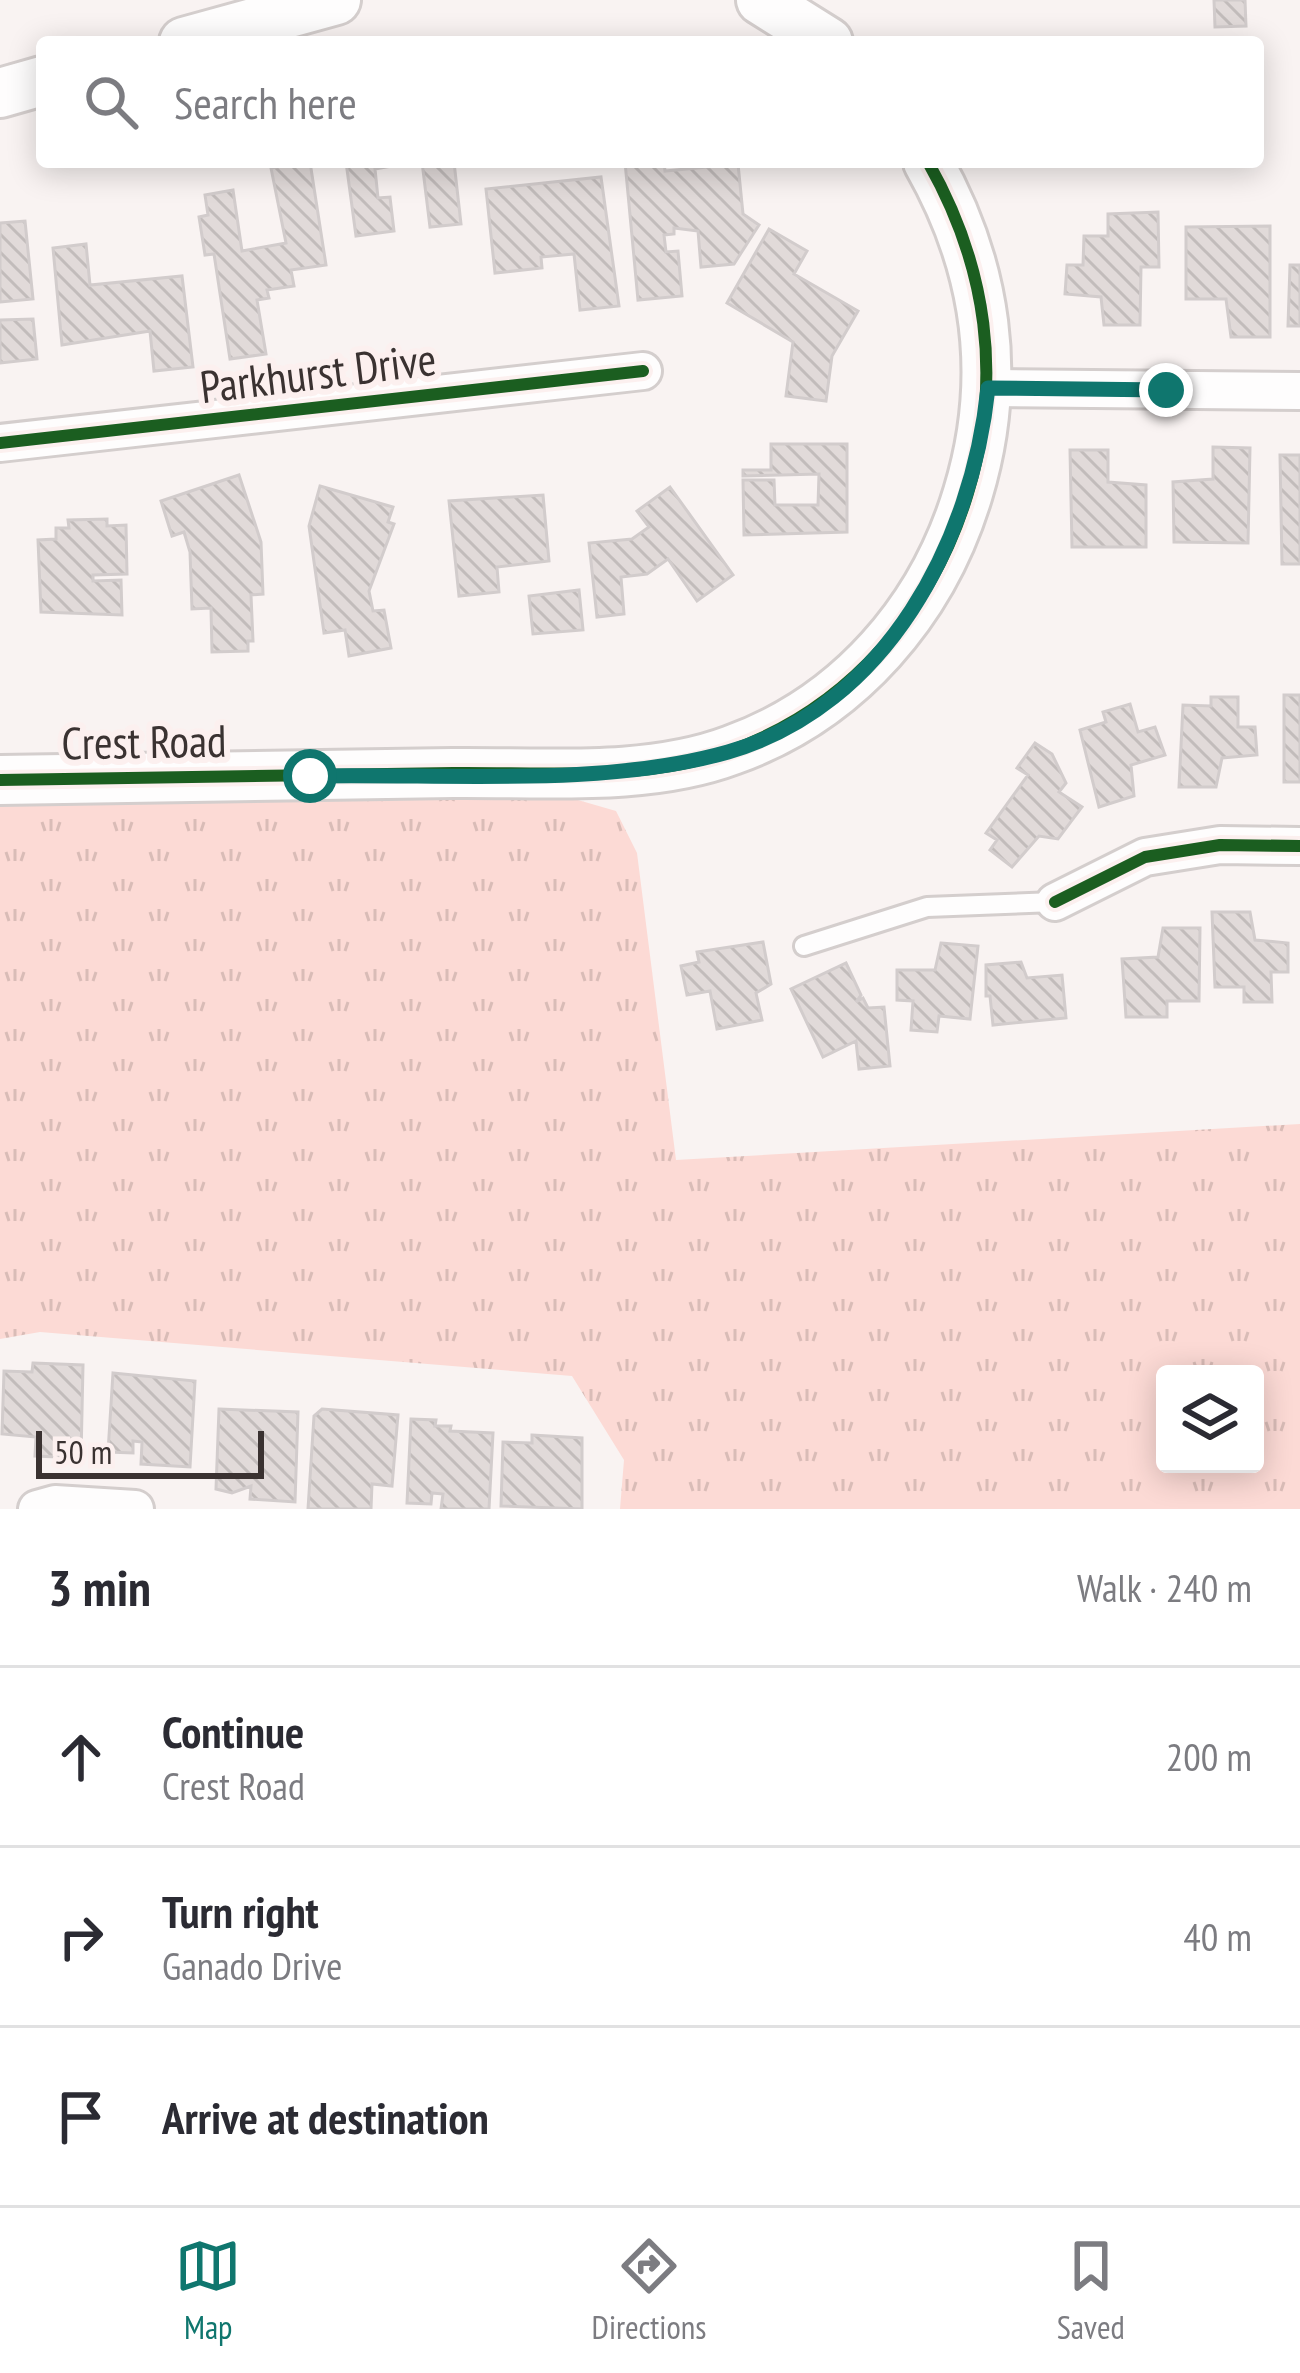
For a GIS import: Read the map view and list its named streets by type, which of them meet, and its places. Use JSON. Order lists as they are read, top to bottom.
{
  "streets": {
    "street": ["Parkhurst Drive", "Crest Road"]
  },
  "scale_bar": "50 m",
  "page": {
    "search": "Search here",
    "scale": "50 m",
    "heading": ["3 min", "Walk · 240 m"],
    "list": [
      ["Continue", "Crest Road", "200 m"],
      ["Turn right", "Ganado Drive", "40 m"],
      "Arrive at destination"
    ],
    "nav": ["Map", "Directions", "Saved"]
  }
}
